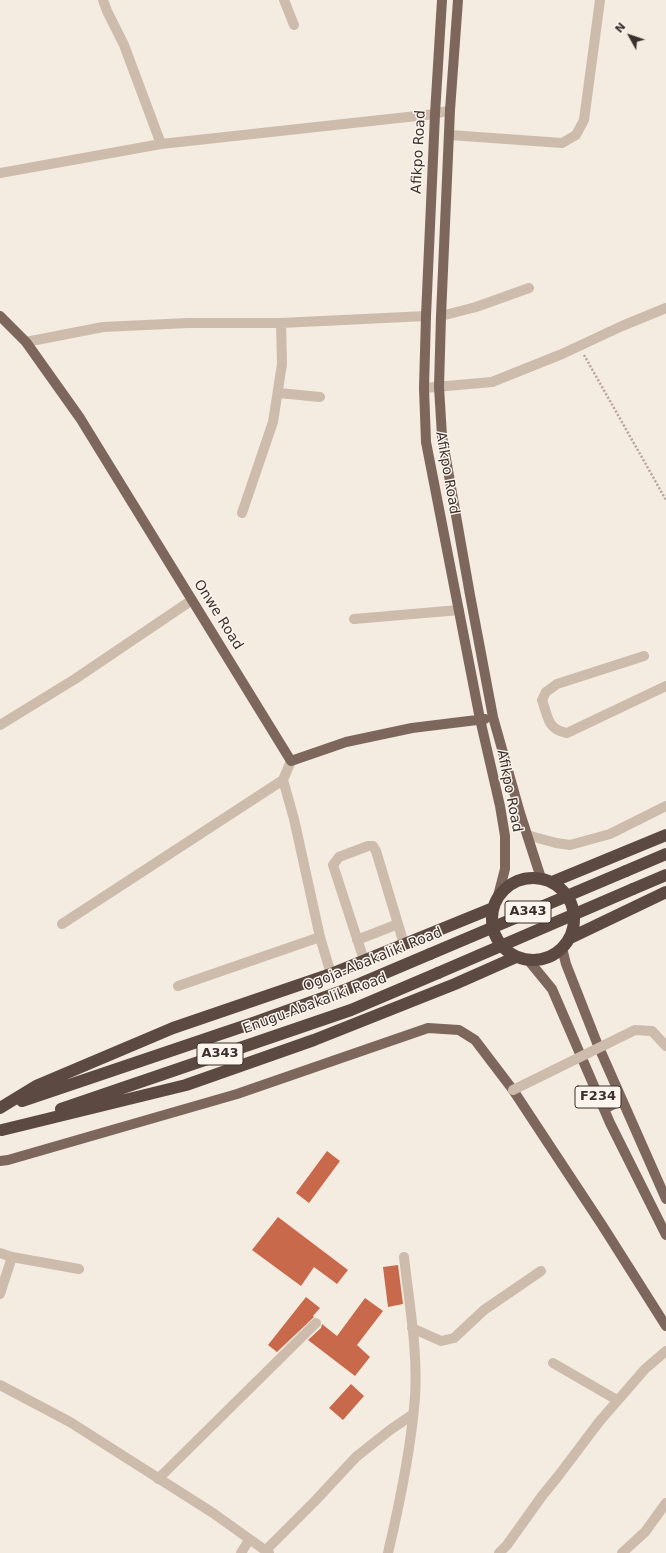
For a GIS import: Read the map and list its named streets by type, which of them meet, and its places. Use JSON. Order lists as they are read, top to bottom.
{
  "streets": {
    "highway": ["A343", "Ogoja-Abakaliki Road", "Enugu-Abakaliki Road"],
    "main road": ["Afikpo Road", "Onwe Road", "F234"]
  },
  "crossings": [
    ["Afikpo Road", "F234"]
  ],
  "north": "top left"
}
